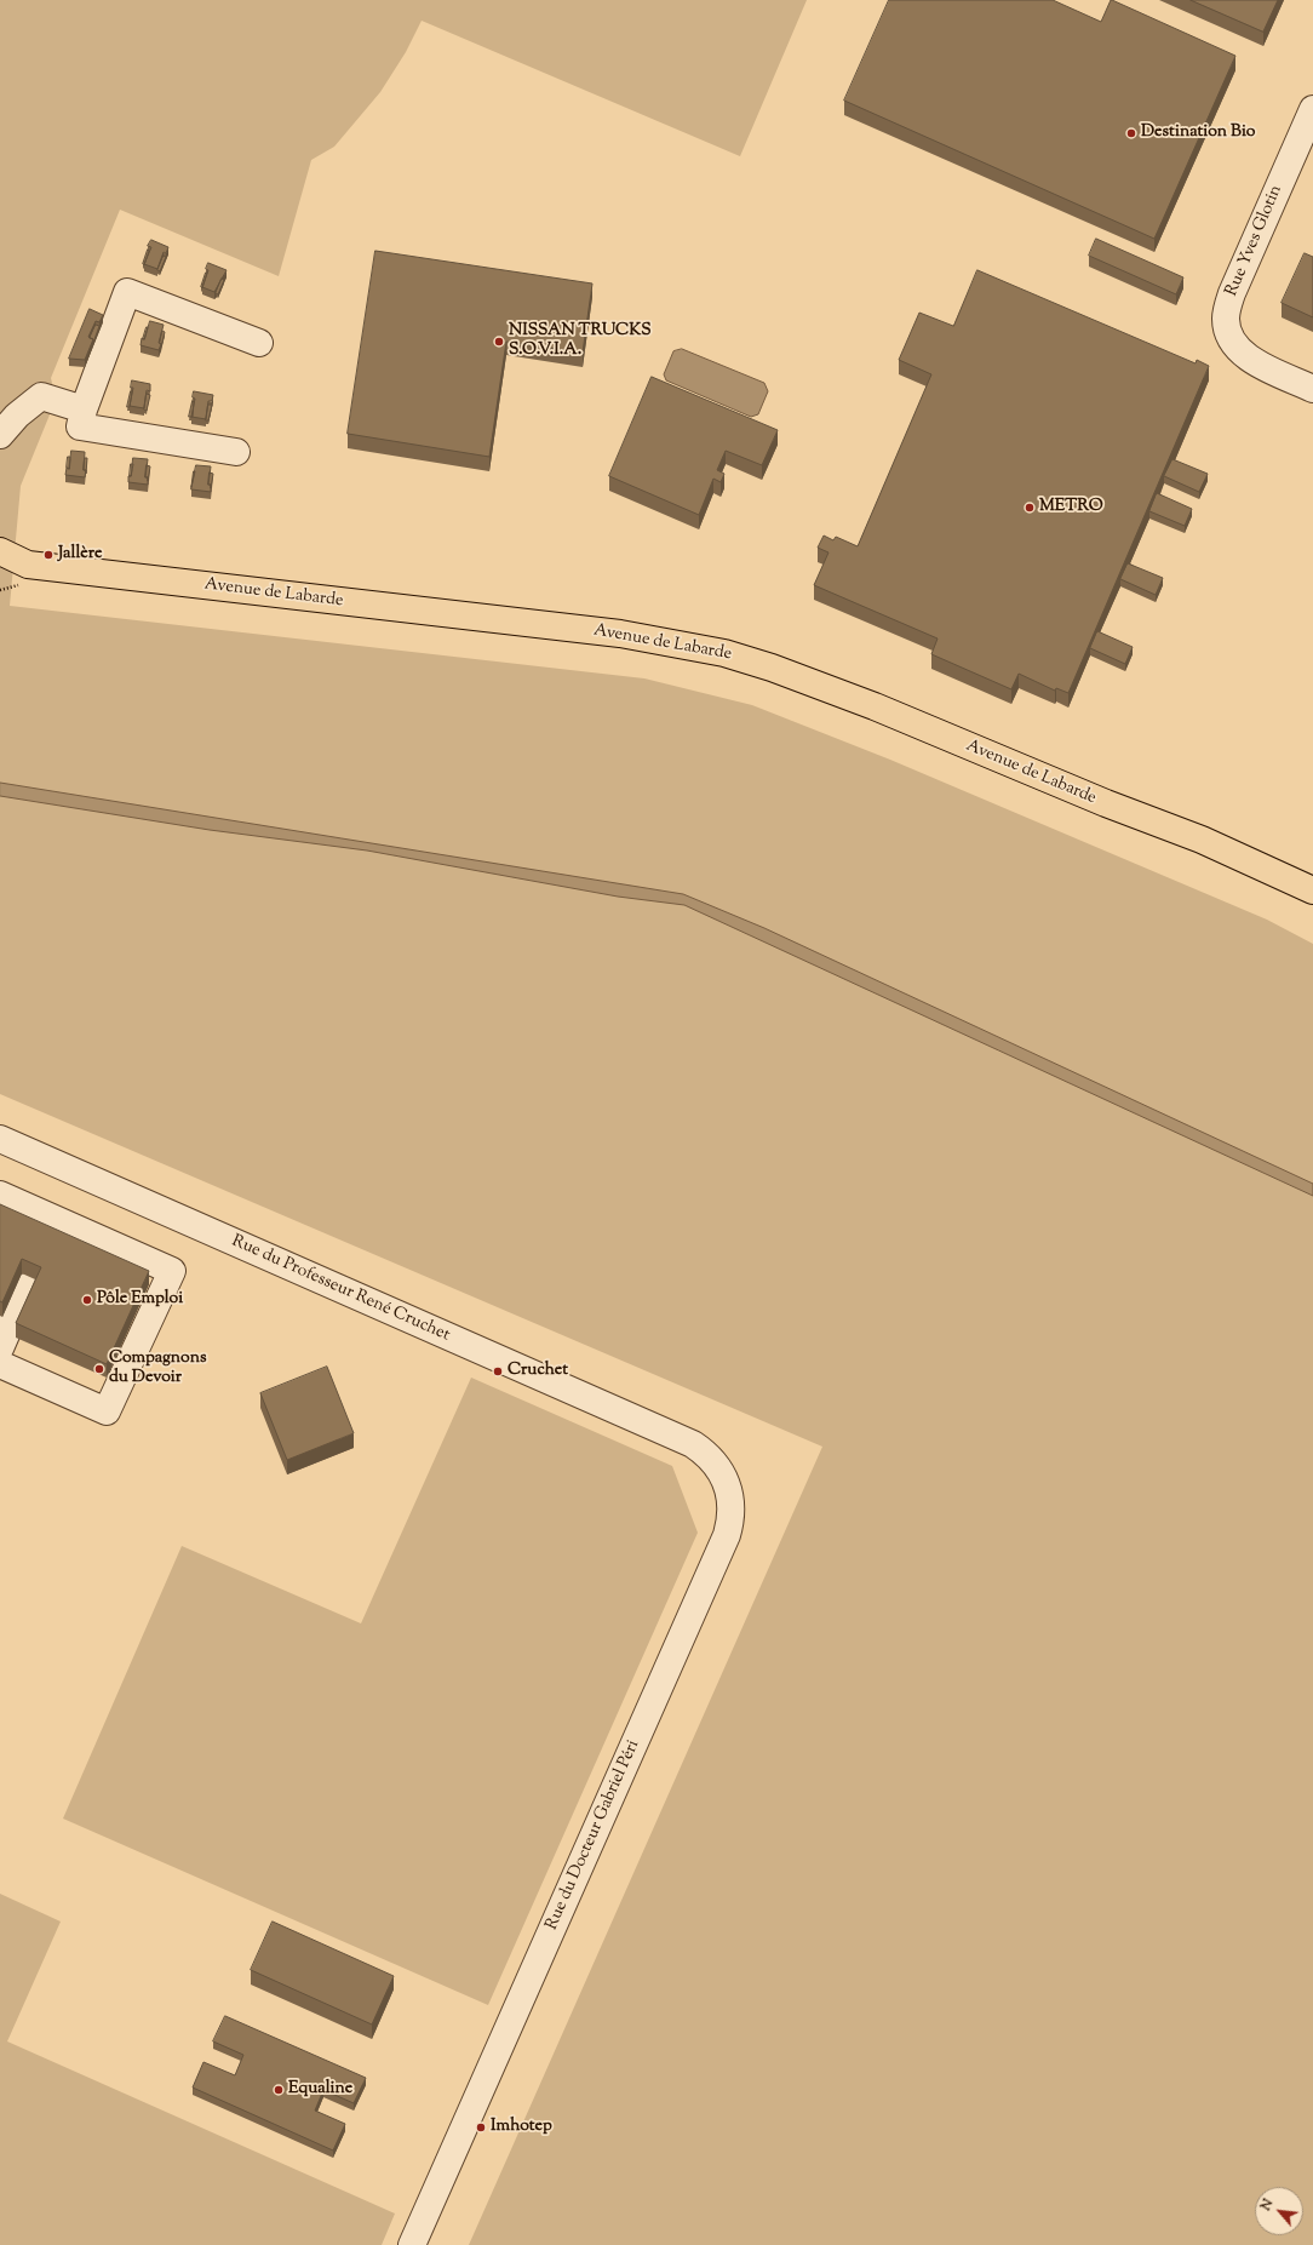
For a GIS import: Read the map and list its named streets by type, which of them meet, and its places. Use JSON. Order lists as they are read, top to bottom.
{
  "streets": {
    "main road": ["Avenue de Labarde"],
    "street": ["Rue Yves Glotin", "Rue du Professeur René Cruchet", "Rue du Docteur Gabriel Péri"]
  },
  "crossings": [
    ["Rue du Professeur René Cruchet", "Rue du Docteur Gabriel Péri"]
  ],
  "places": [
    "Destination Bio",
    "NISSAN TRUCKS S.O.V.I.A.",
    "METRO",
    "Jallère",
    "Pôle Emploi",
    "Compagnons du Devoir",
    "Cruchet",
    "Equaline",
    "Imhotep"
  ],
  "north": "top left"
}
